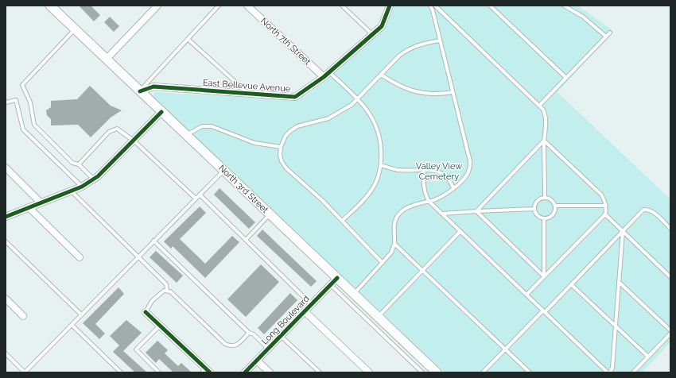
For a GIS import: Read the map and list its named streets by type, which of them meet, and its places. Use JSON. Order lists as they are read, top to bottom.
{
  "streets": {
    "main road": ["North 3rd Street"],
    "street": ["North 7th Street", "East Bellevue Avenue", "Long Boulevard"]
  },
  "crossings": [
    ["North 7th Street", "East Bellevue Avenue"],
    ["East Bellevue Avenue", "North 3rd Street"],
    ["North 3rd Street", "Long Boulevard"]
  ],
  "parks": ["Valley View Cemetery"]
}
